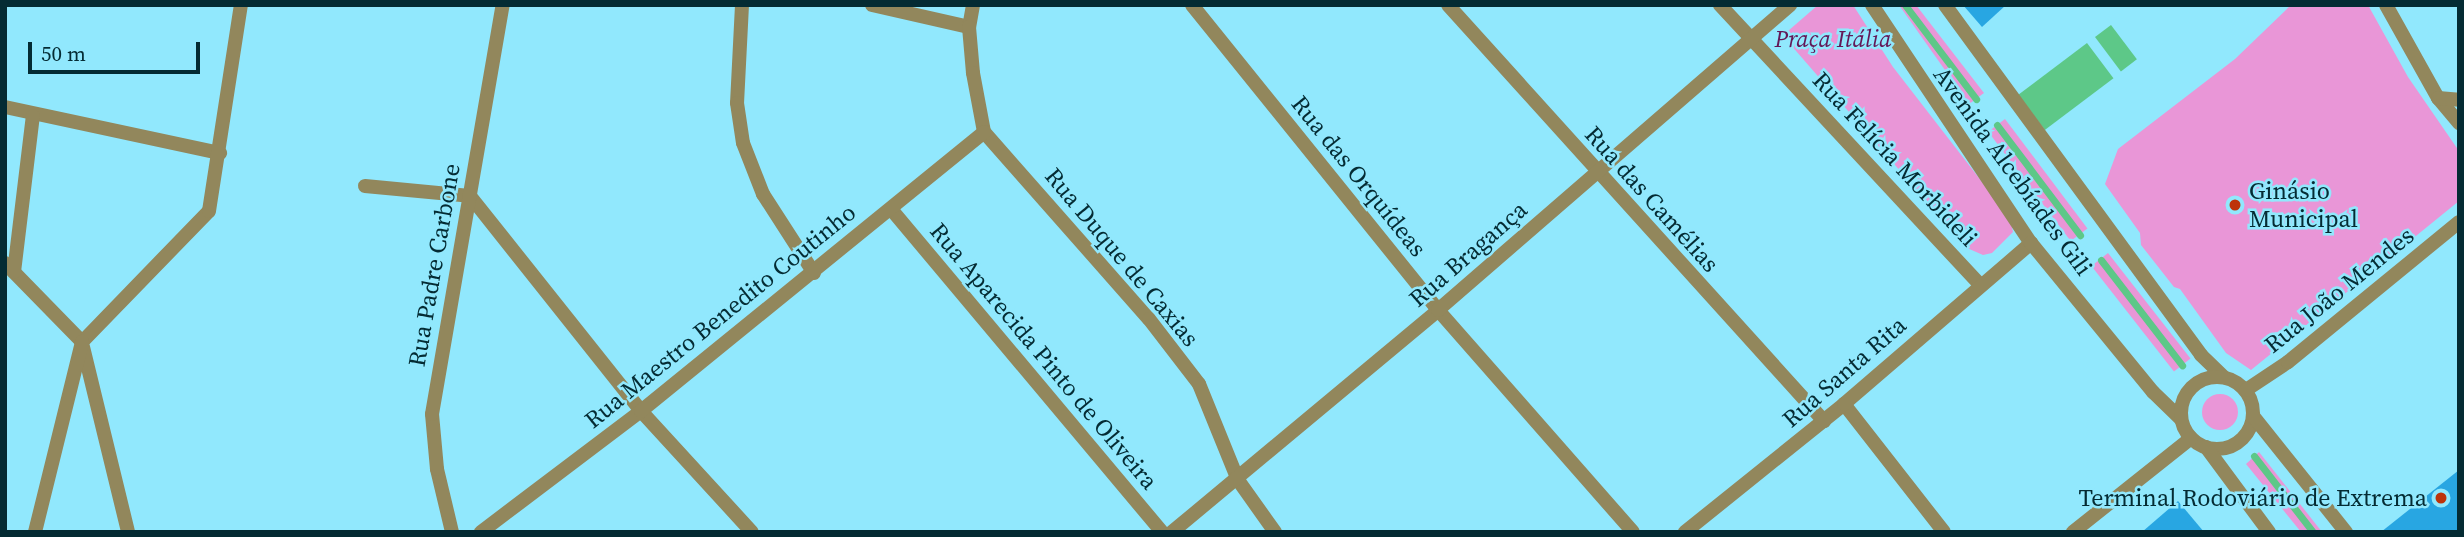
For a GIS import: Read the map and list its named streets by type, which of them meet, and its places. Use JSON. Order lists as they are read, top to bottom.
{
  "streets": {
    "street": [
      "Rua Felícia Morbideli",
      "Avenida Alcebíades Gili",
      "Rua das Orquídeas",
      "Rua das Camélias",
      "Rua Bragança",
      "Rua Duque de Caxias",
      "Rua Padre Carbone",
      "Rua João Mendes",
      "Rua Maestro Benedito Coutinho",
      "Rua Aparecida Pinto de Oliveira",
      "Rua Santa Rita"
    ]
  },
  "crossings": [
    ["Rua Felícia Morbideli", "Rua Bragança"],
    ["Rua Felícia Morbideli", "Rua Santa Rita"],
    ["Avenida Alcebíades Gili", "Rua João Mendes"],
    ["Avenida Alcebíades Gili", "Rua Santa Rita"],
    ["Rua das Orquídeas", "Rua Bragança"],
    ["Rua das Camélias", "Rua Bragança"],
    ["Rua das Camélias", "Rua Santa Rita"],
    ["Rua Bragança", "Rua Duque de Caxias"],
    ["Rua Duque de Caxias", "Rua Maestro Benedito Coutinho"],
    ["Rua Maestro Benedito Coutinho", "Rua Aparecida Pinto de Oliveira"]
  ],
  "parks": ["Praça Itália"],
  "places": ["Ginásio Municipal", "Terminal Rodoviário de Extrema"],
  "scale_bar": "50 m"
}
